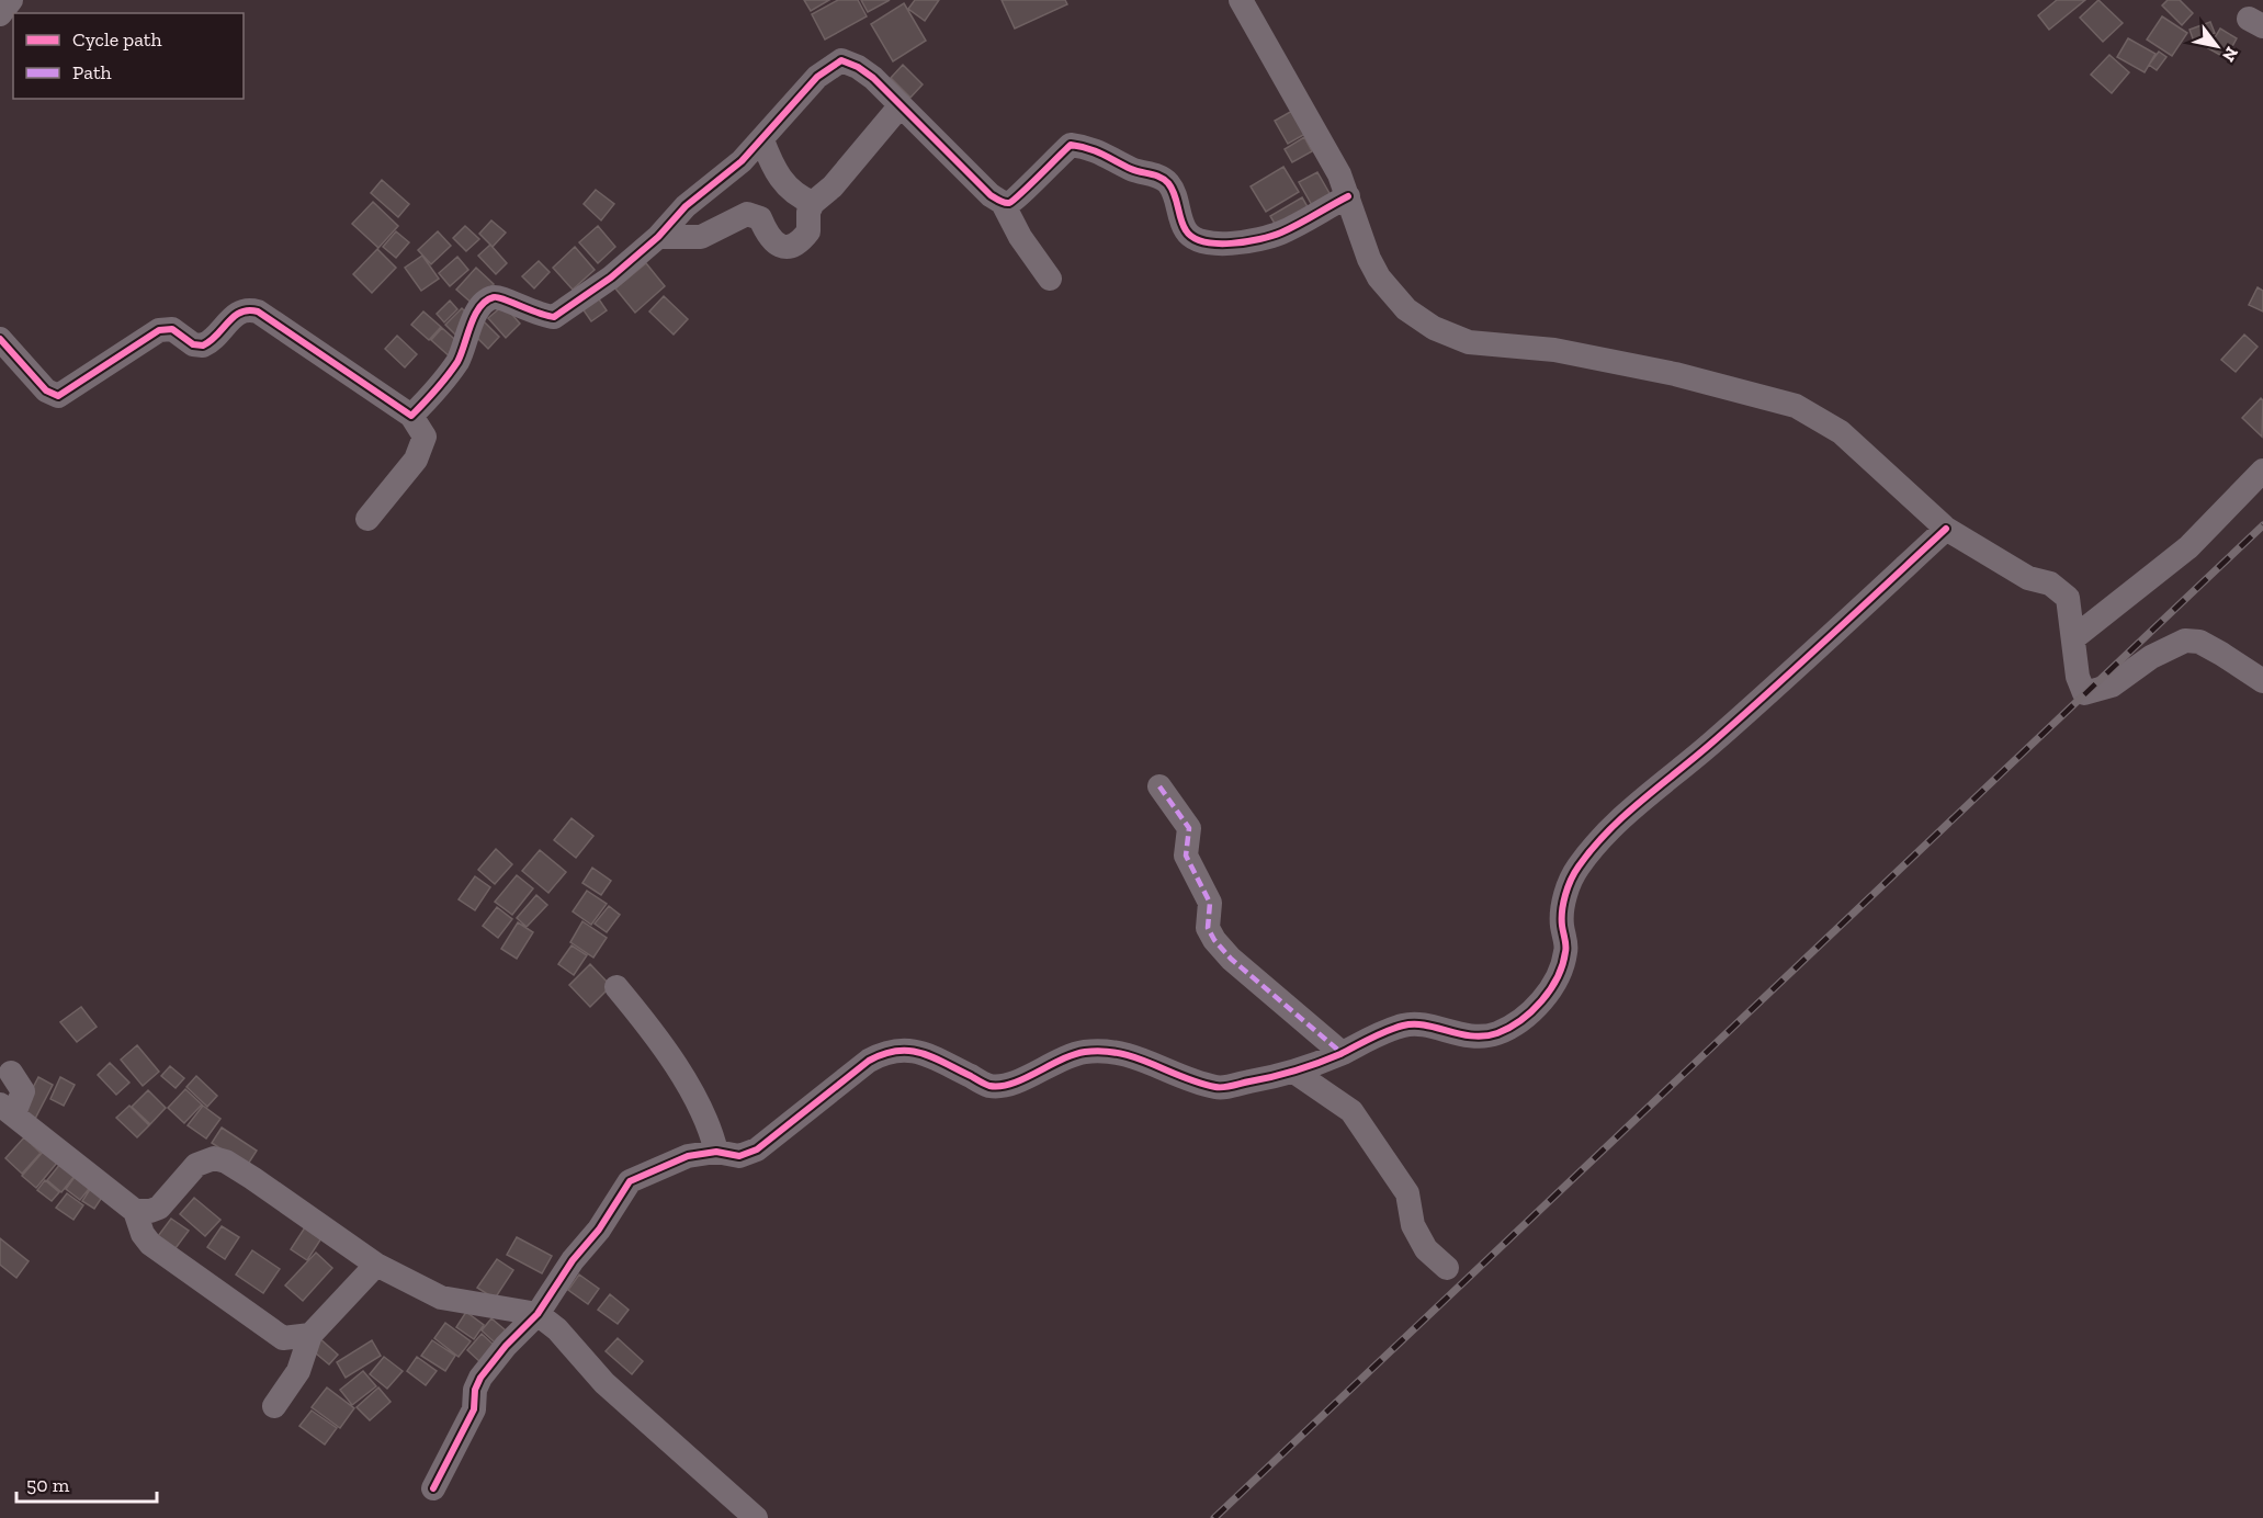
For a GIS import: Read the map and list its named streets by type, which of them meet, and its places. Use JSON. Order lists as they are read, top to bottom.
{
  "legend": ["Cycle path", "Path"],
  "scale_bar": "50 m",
  "north": "bottom right"
}
